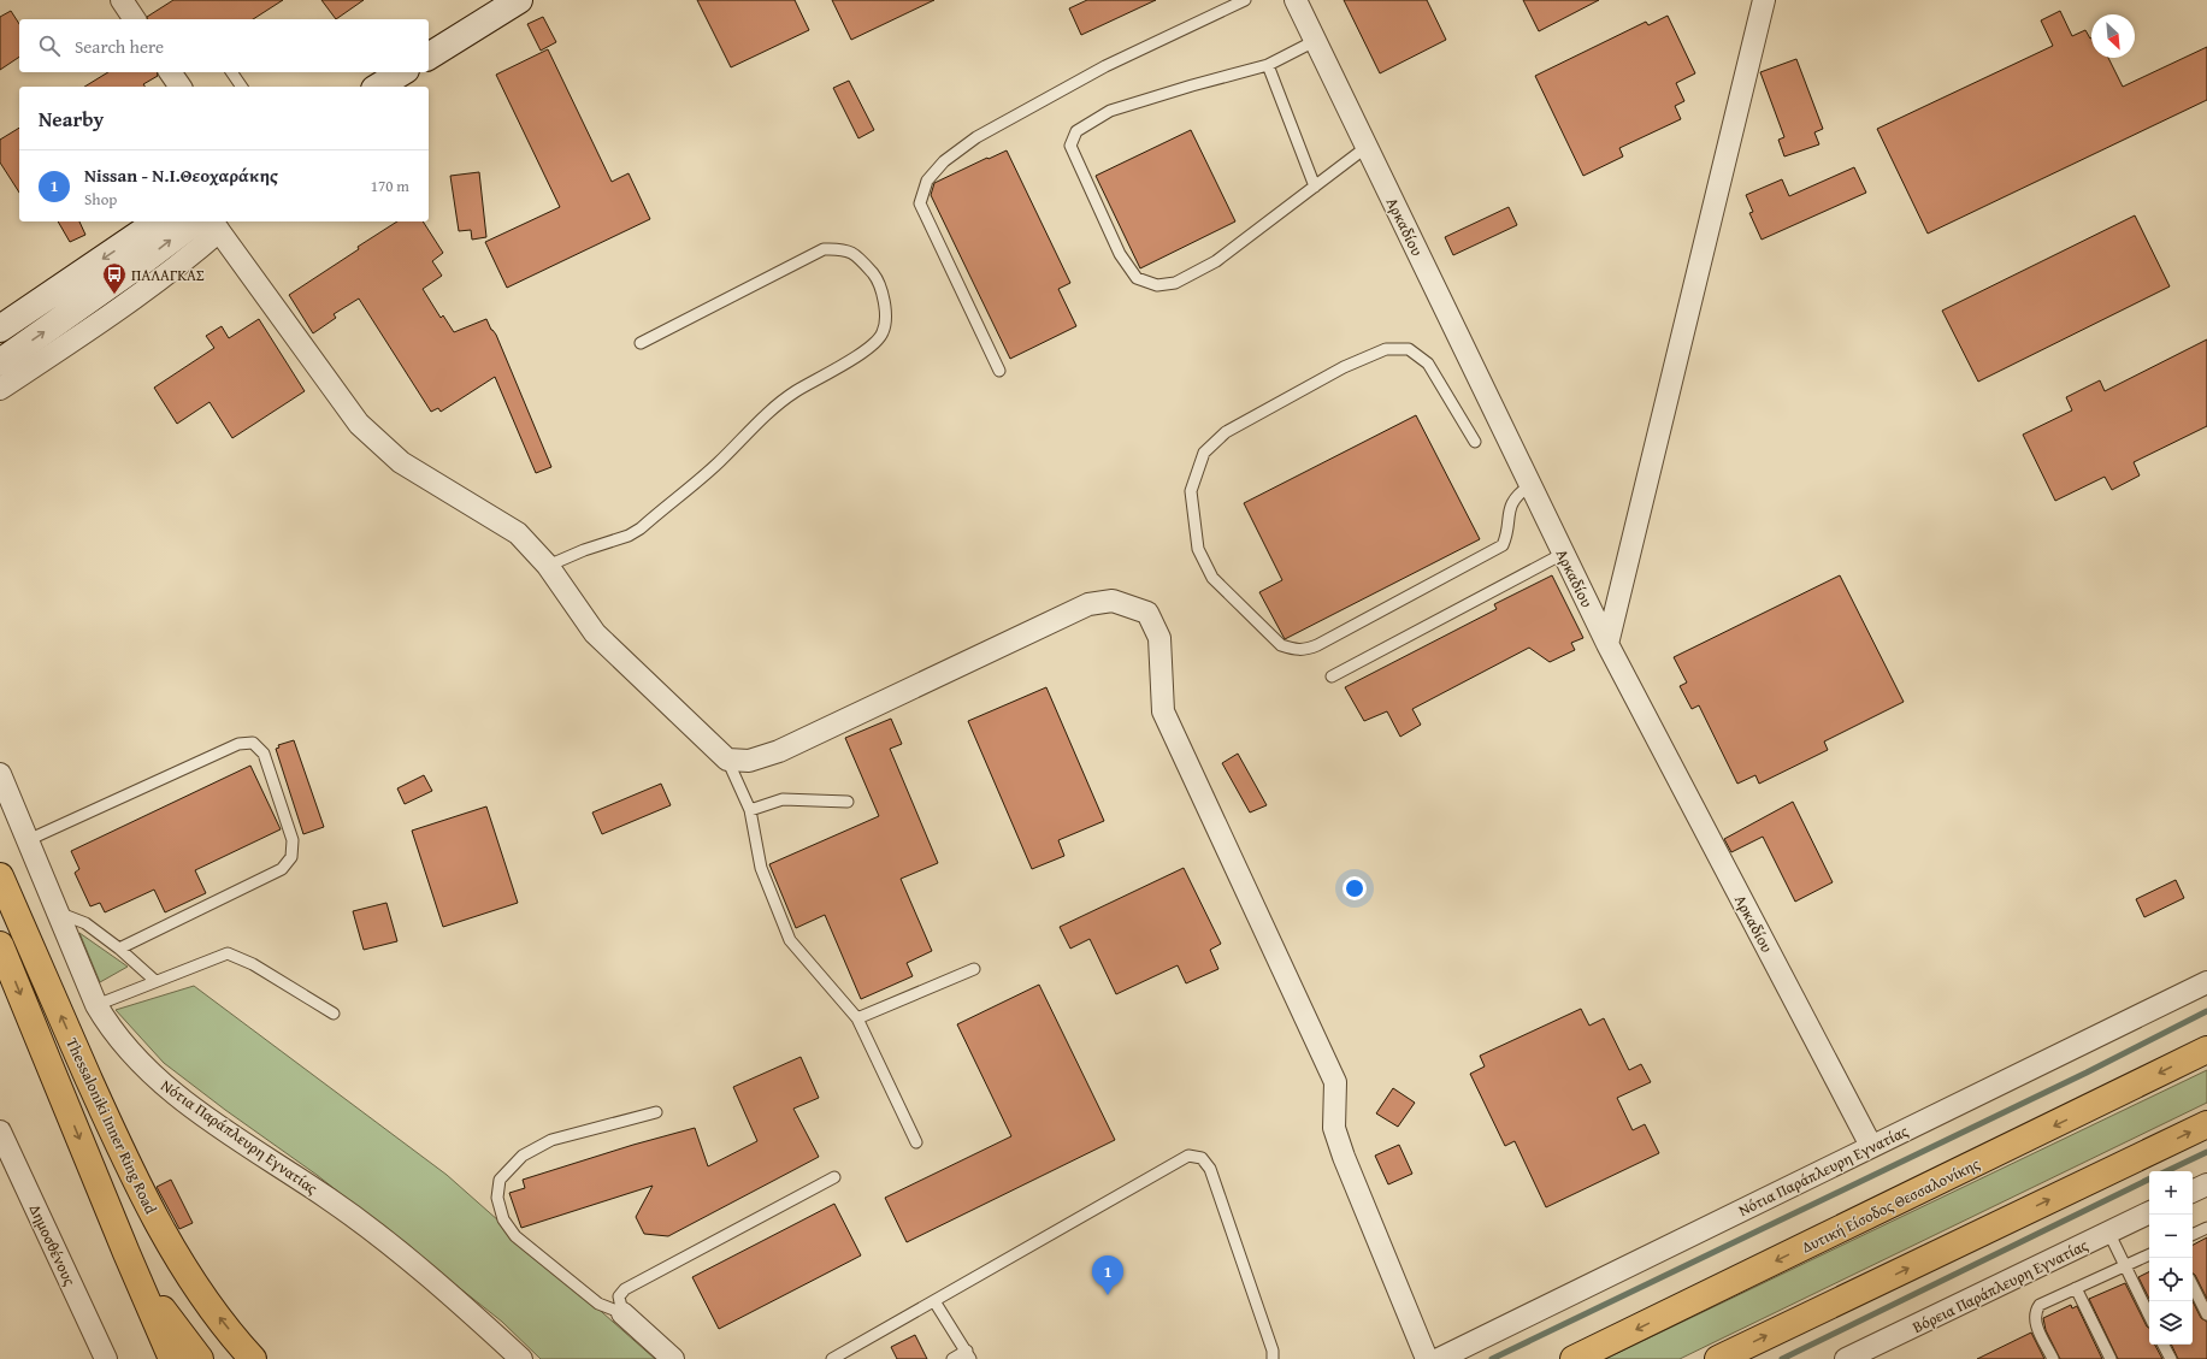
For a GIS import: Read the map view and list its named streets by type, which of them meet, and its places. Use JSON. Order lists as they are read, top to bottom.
{
  "streets": {
    "highway": ["Thessaloniki Inner Ring Road", "Δυτική Είσοδος Θεσσαλονίκης"],
    "street": [
      "Αρκαδίου",
      "Νότια Παράπλευρη Εγνατίας",
      "Δημοσθένους",
      "Βόρεια Παράπλευρη Εγνατίας"
    ]
  },
  "crossings": [
    ["Αρκαδίου", "Νότια Παράπλευρη Εγνατίας"]
  ],
  "places": {
    "bus stop": ["ΠΑΛΑΓΚΑΣ"]
  },
  "north": "bottom right",
  "page": {
    "search": "Search here",
    "heading": "Nearby",
    "list": [
      {
        "mark": "1",
        "name": "Nissan - Ν.Ι.Θεοχαράκης",
        "note": "Shop",
        "value": "170 m"
      }
    ],
    "map_buttons": ["+", "−"],
    "pins": "1"
  }
}
